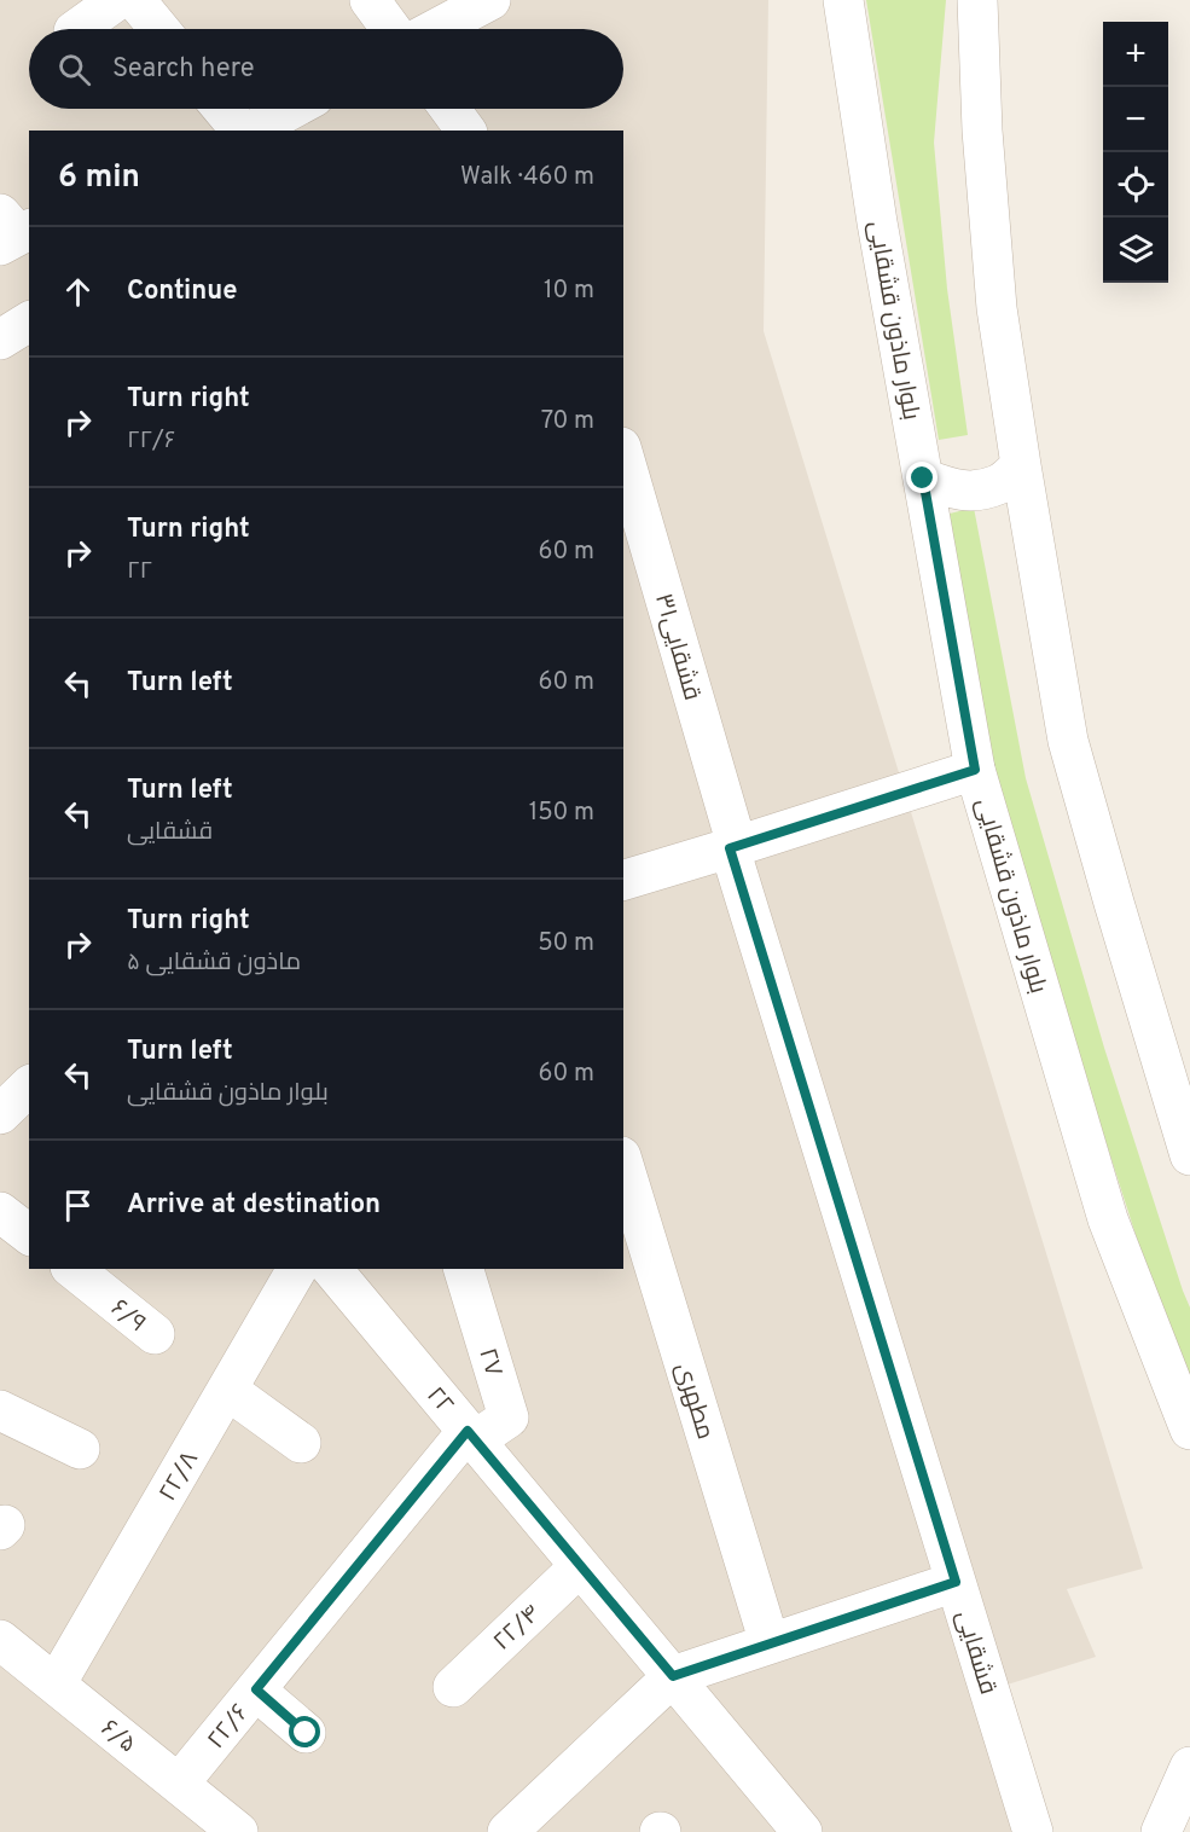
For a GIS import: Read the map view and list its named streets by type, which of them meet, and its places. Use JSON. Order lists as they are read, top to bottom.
{
  "streets": {
    "street": [
      "بلوار ماذون قشقایی",
      "۳۱قشقایی",
      "۶/۹",
      "۲۷",
      "۲۲",
      "مطهری",
      "۲۲/۸",
      "۲۲/۴",
      "قشقایی",
      "۲۲/۶",
      "۶/۵"
    ]
  },
  "crossings": [
    ["۳۱قشقایی", "قشقایی"],
    ["۲۷", "۲۲"],
    ["۲۷", "۲۲/۶"],
    ["۲۲", "۲۲/۴"],
    ["۲۲", "۲۲/۶"],
    ["۲۲/۸", "۶/۵"],
    ["۲۲/۶", "۶/۵"]
  ],
  "page": {
    "map_buttons": ["+", "−"],
    "search": "Search here",
    "heading": ["6 min", "Walk · 460 m"],
    "list": [
      ["Continue", "10 m"],
      ["Turn right", "۲۲/۶", "70 m"],
      ["Turn right", "۲۲", "60 m"],
      ["Turn left", "60 m"],
      ["Turn left", "قشقایی", "150 m"],
      ["Turn right", "ماذون قشقایی ۵", "50 m"],
      ["Turn left", "بلوار ماذون قشقایی", "60 m"],
      "Arrive at destination"
    ]
  }
}
